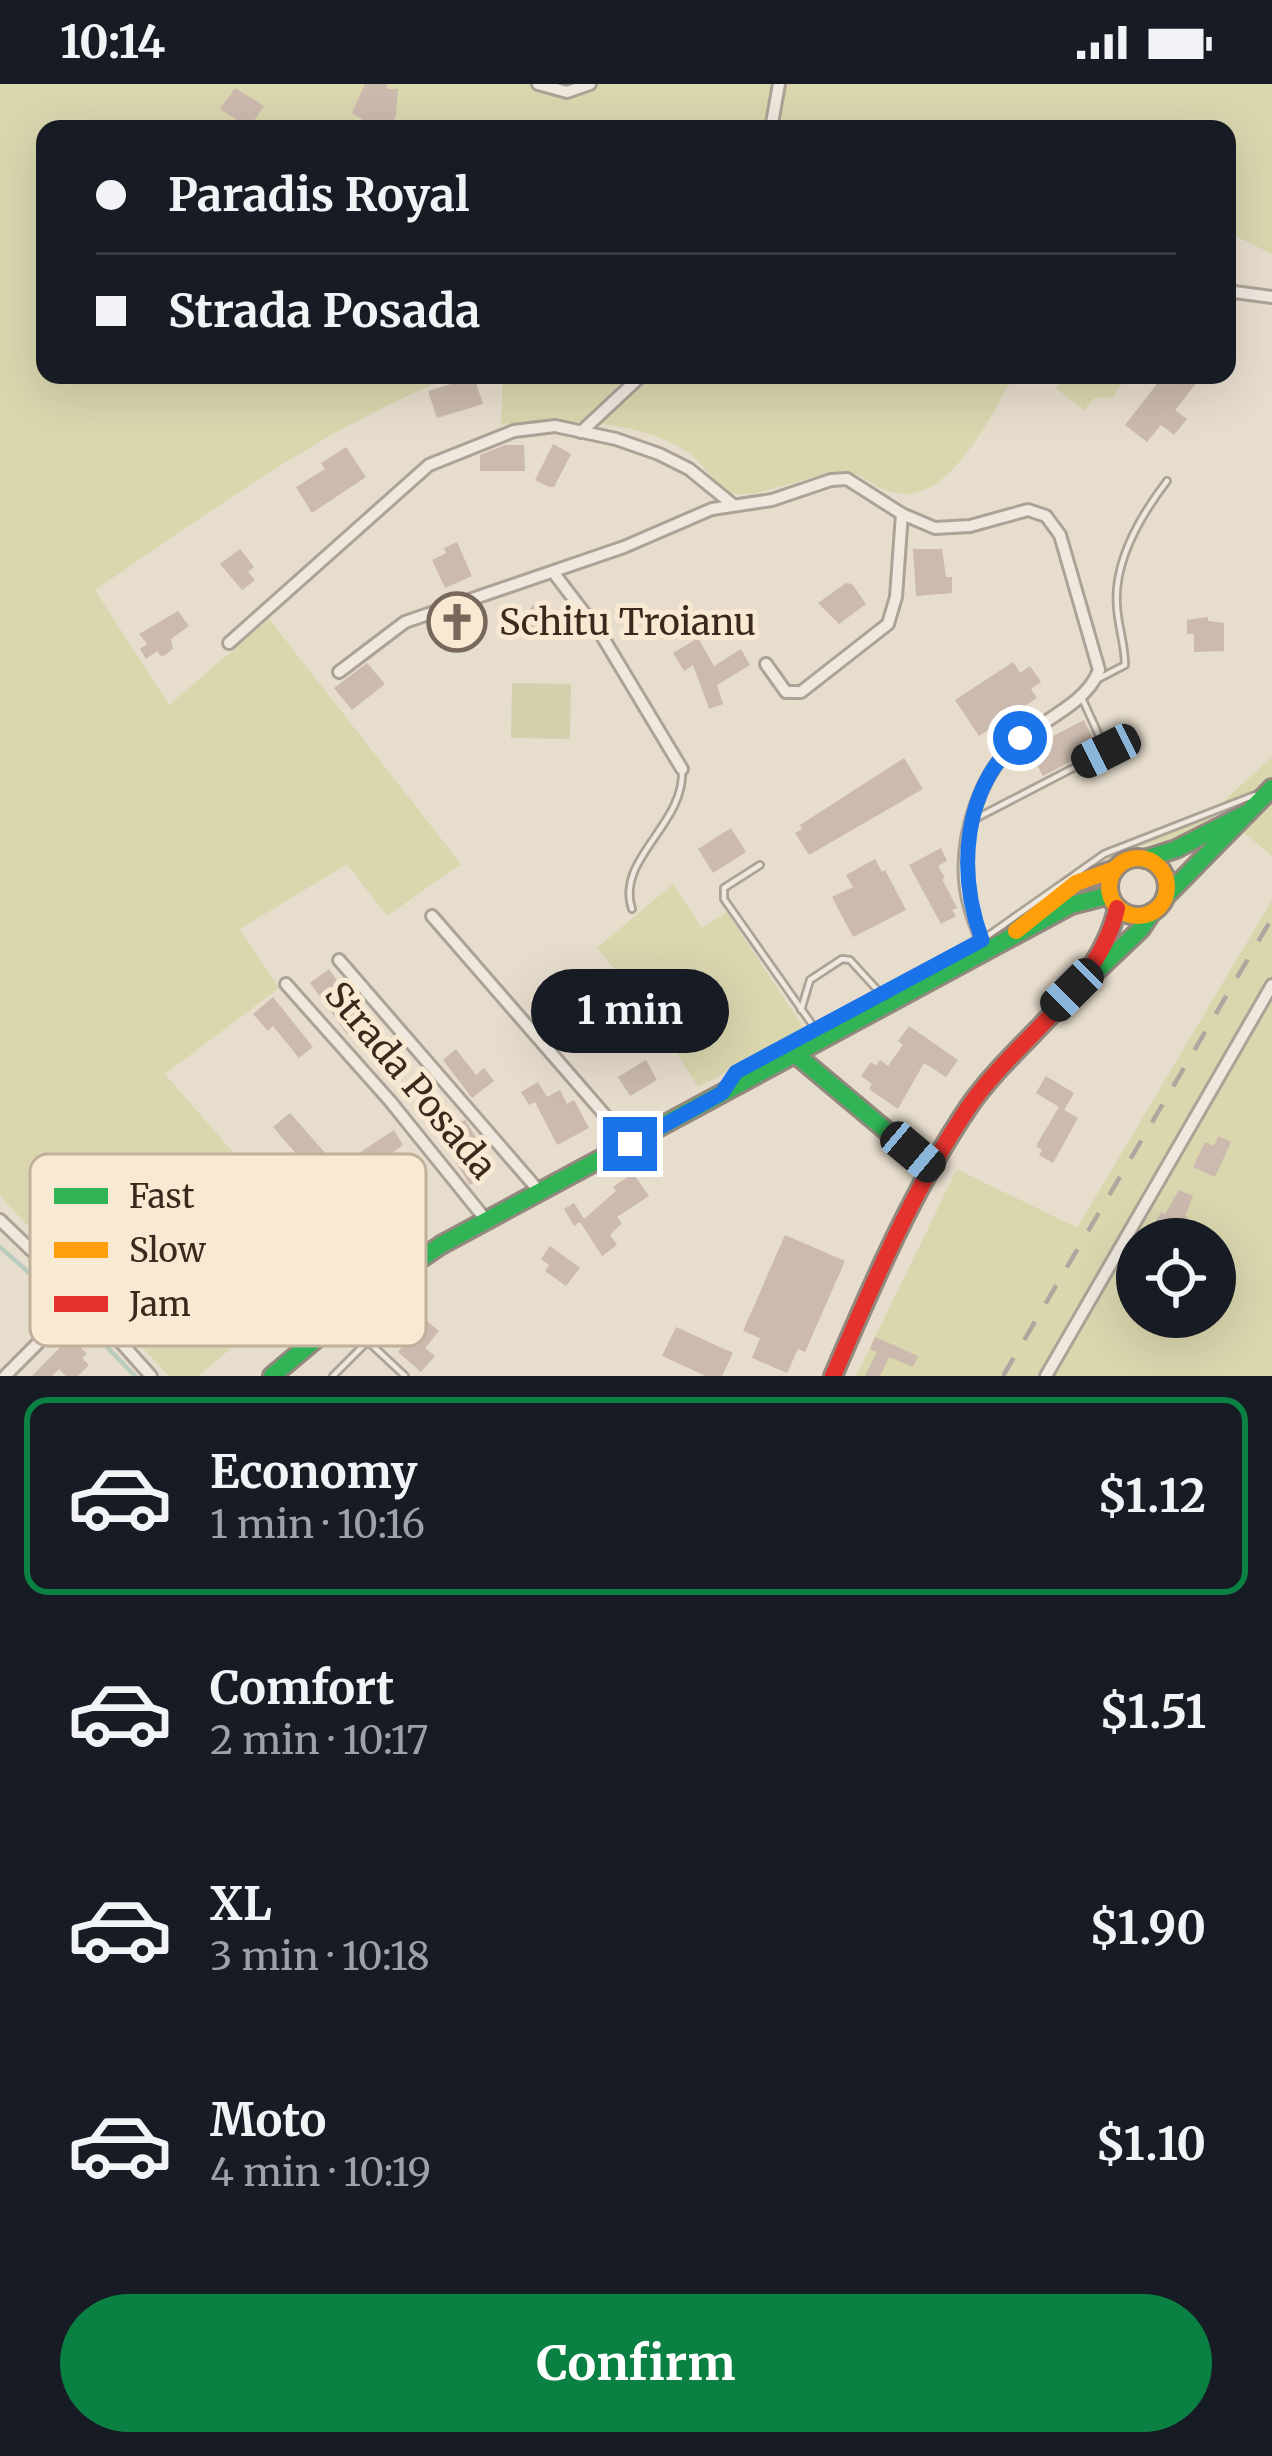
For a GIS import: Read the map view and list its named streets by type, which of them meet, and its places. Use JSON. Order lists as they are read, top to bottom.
{
  "streets": {
    "main road": ["Strada Posada"]
  },
  "places": {
    "church": ["Schitu Troianu"]
  },
  "legend": ["Fast", "Slow", "Jam"],
  "page": {
    "status": "10:14",
    "banner": ["Paradis Royal", "Strada Posada"],
    "bubble": "1 min",
    "list": [
      {
        "name": "Economy",
        "note": "1 min · 10:16",
        "value": "$1.12"
      },
      {
        "name": "Comfort",
        "note": "2 min · 10:17",
        "value": "$1.51"
      },
      {
        "name": "XL",
        "note": "3 min · 10:18",
        "value": "$1.90"
      },
      {
        "name": "Moto",
        "note": "4 min · 10:19",
        "value": "$1.10"
      }
    ],
    "buttons": "Confirm"
  }
}
